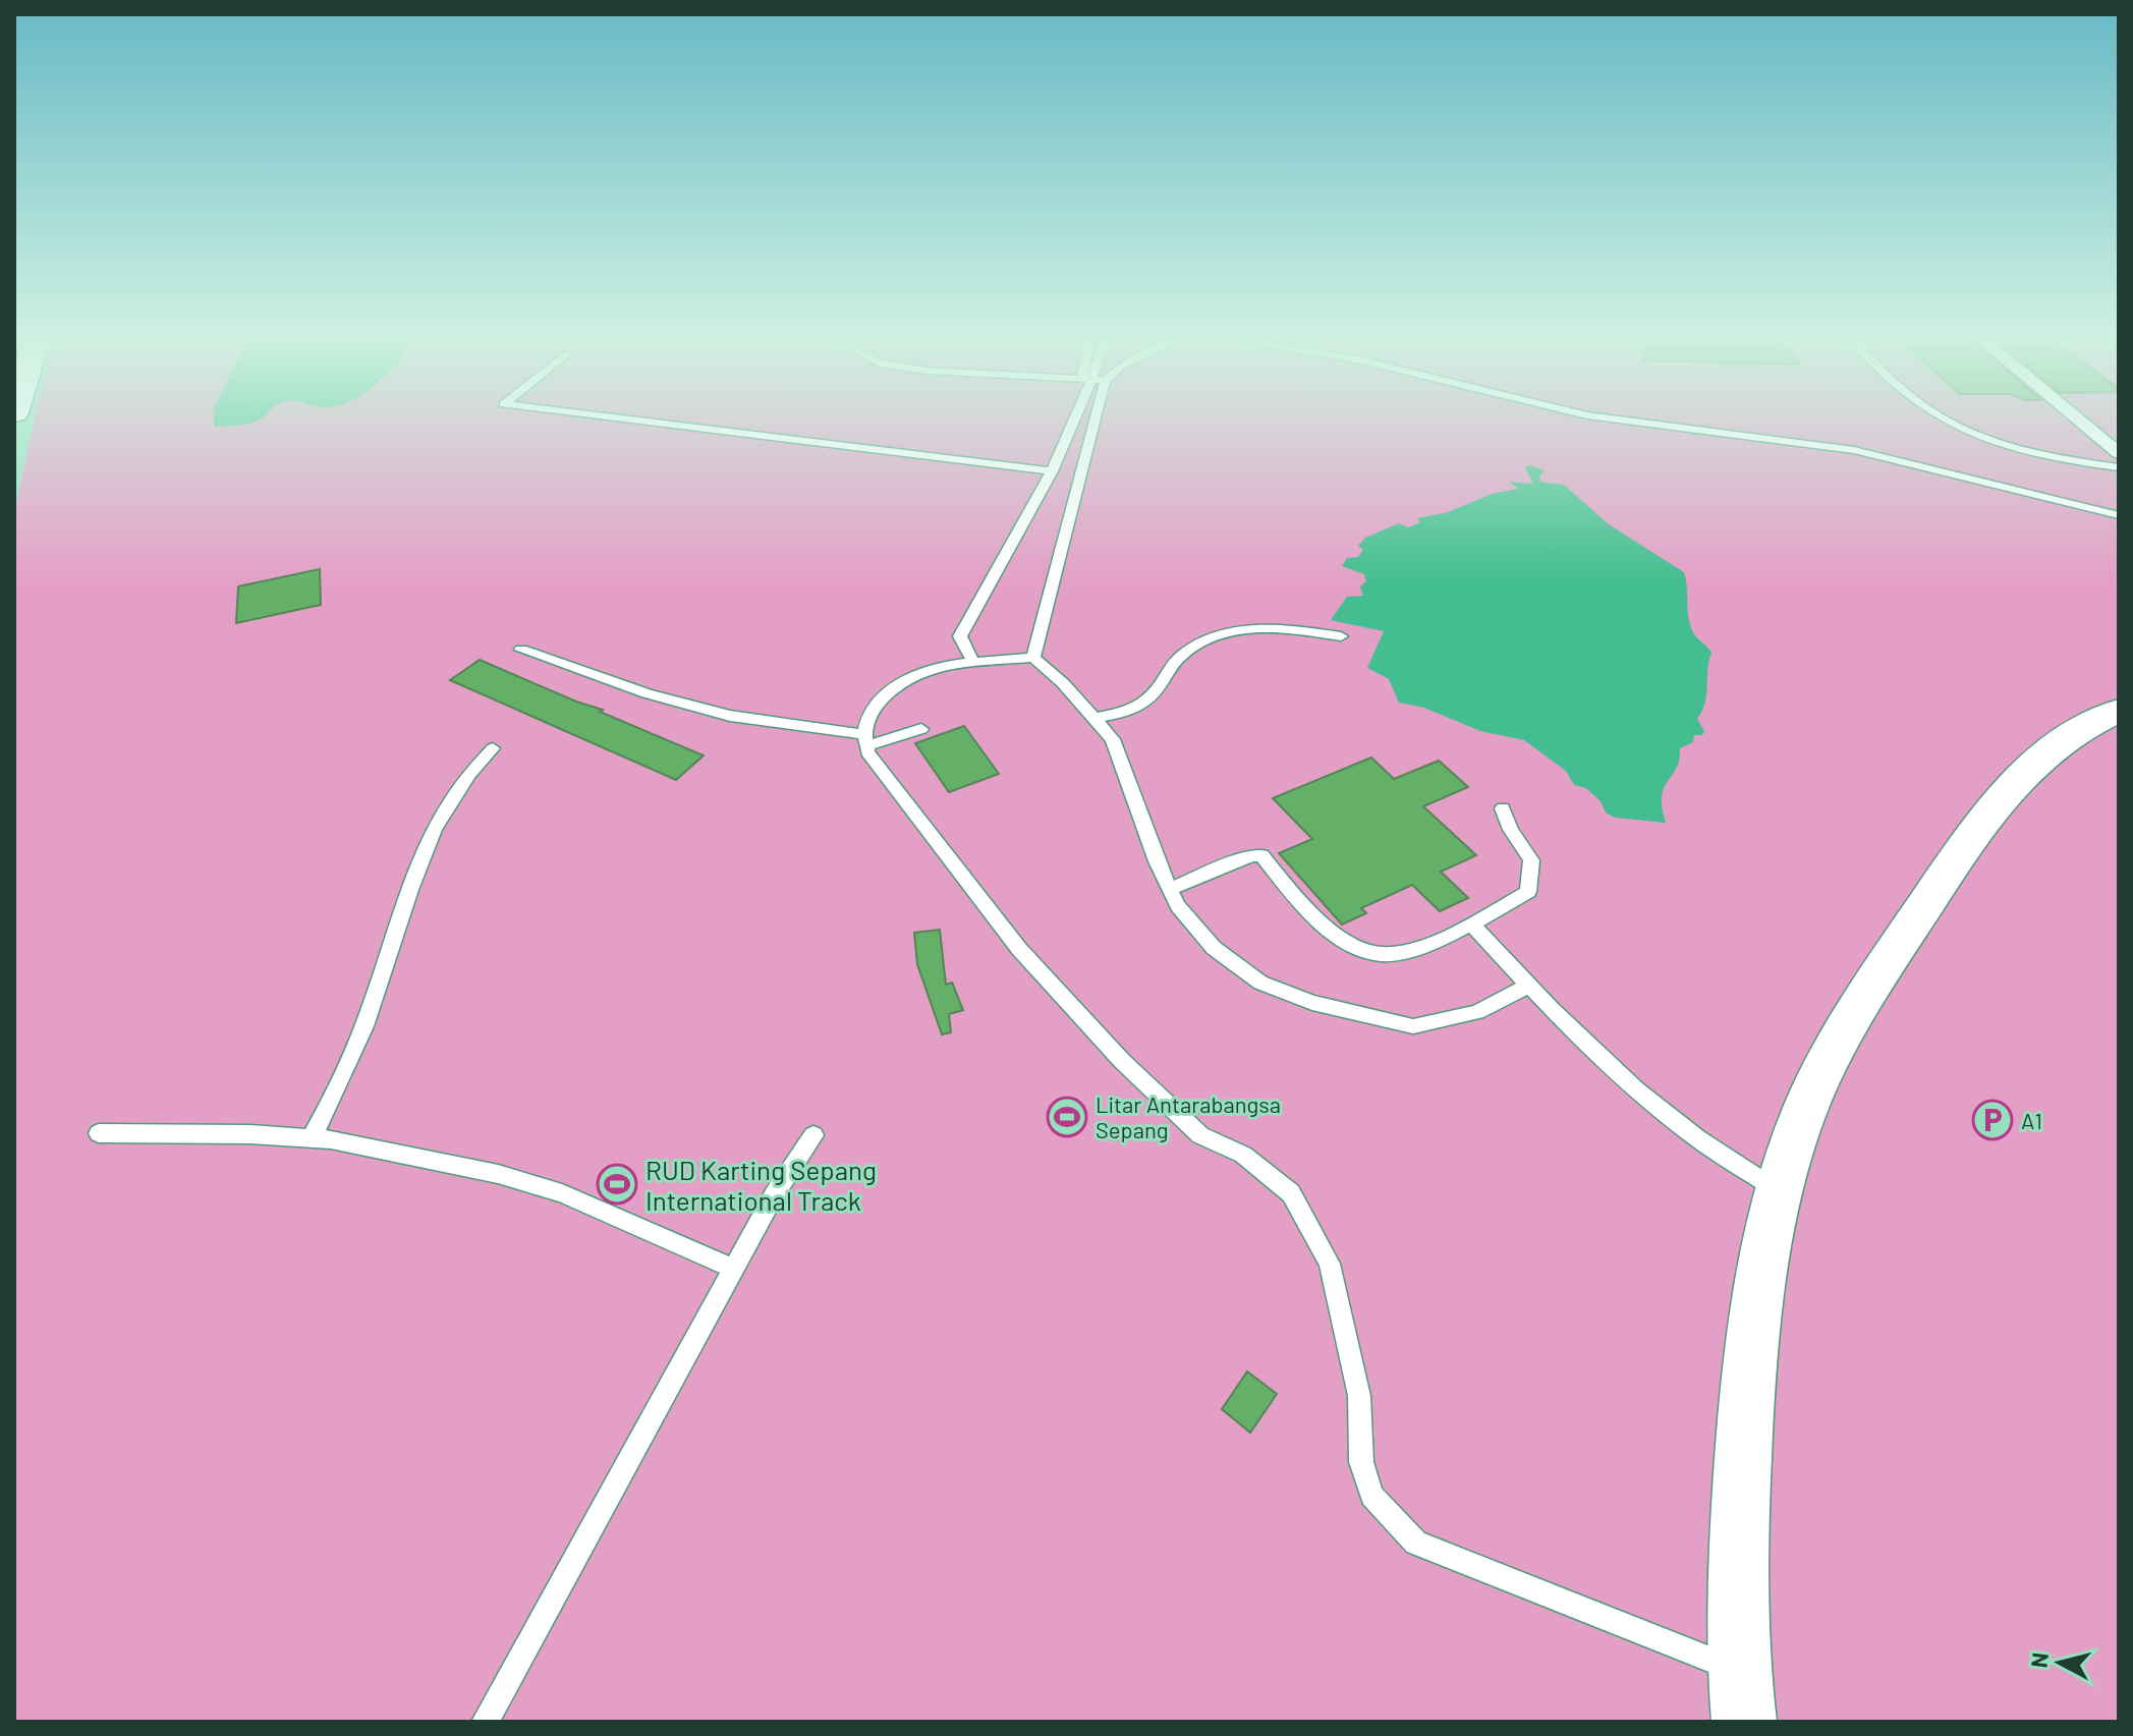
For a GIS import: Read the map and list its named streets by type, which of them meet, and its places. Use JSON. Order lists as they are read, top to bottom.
{
  "places": {
    "sports": ["Litar Antarabangsa Sepang", "RUD Karting Sepang International Track"],
    "parking": ["A1"]
  },
  "north": "left"
}
